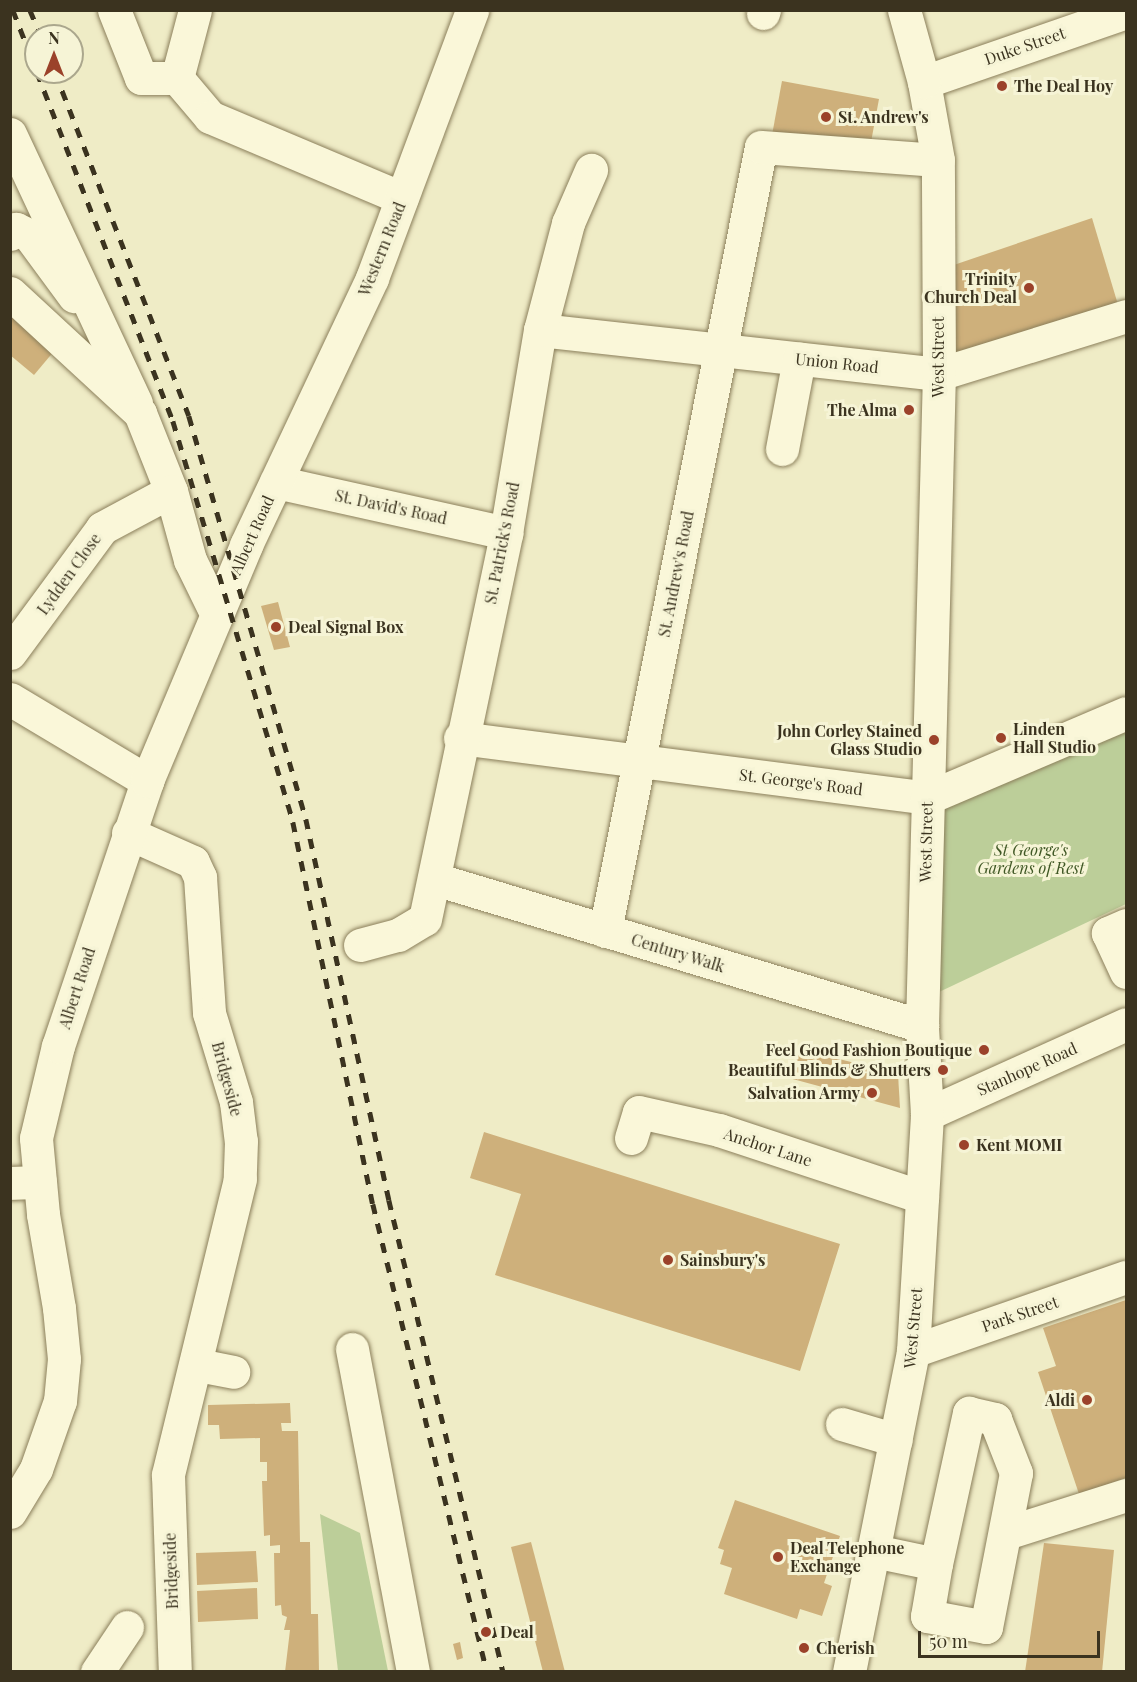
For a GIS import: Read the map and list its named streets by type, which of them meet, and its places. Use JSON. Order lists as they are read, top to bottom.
{
  "streets": {
    "street": [
      "Duke Street",
      "Western Road",
      "West Street",
      "Union Road",
      "St. David's Road",
      "Albert Road",
      "St. Patrick's Road",
      "Lydden Close",
      "St. Andrew's Road",
      "St. George's Road",
      "Century Walk",
      "Stanhope Road",
      "Bridgeside",
      "Anchor Lane",
      "Park Street"
    ]
  },
  "crossings": [
    ["Duke Street", "West Street"],
    ["Western Road", "St. David's Road"],
    ["Western Road", "Albert Road"],
    ["West Street", "Union Road"],
    ["West Street", "St. Andrew's Road"],
    ["West Street", "St. George's Road"],
    ["West Street", "Century Walk"],
    ["West Street", "Stanhope Road"],
    ["West Street", "Anchor Lane"],
    ["West Street", "Park Street"],
    ["Union Road", "St. Patrick's Road"],
    ["Union Road", "St. Andrew's Road"],
    ["St. David's Road", "Albert Road"],
    ["St. David's Road", "St. Patrick's Road"],
    ["Albert Road", "Bridgeside"],
    ["St. Patrick's Road", "St. George's Road"],
    ["St. Patrick's Road", "Century Walk"],
    ["St. Andrew's Road", "St. George's Road"],
    ["St. Andrew's Road", "Century Walk"]
  ],
  "parks": ["St George's Gardens of Rest"],
  "places": [
    "The Deal Hoy",
    "St. Andrew's",
    "Trinity Church Deal",
    "The Alma",
    "Deal Signal Box",
    "Linden Hall Studio",
    "John Corley Stained Glass Studio",
    "Feel Good Fashion Boutique",
    "Beautiful Blinds & Shutters",
    "Salvation Army",
    "Kent MOMI",
    "Sainsbury's",
    "Aldi",
    "Deal Telephone Exchange",
    "Deal",
    "Cherish"
  ],
  "scale_bar": "50 m",
  "north": "top"
}
